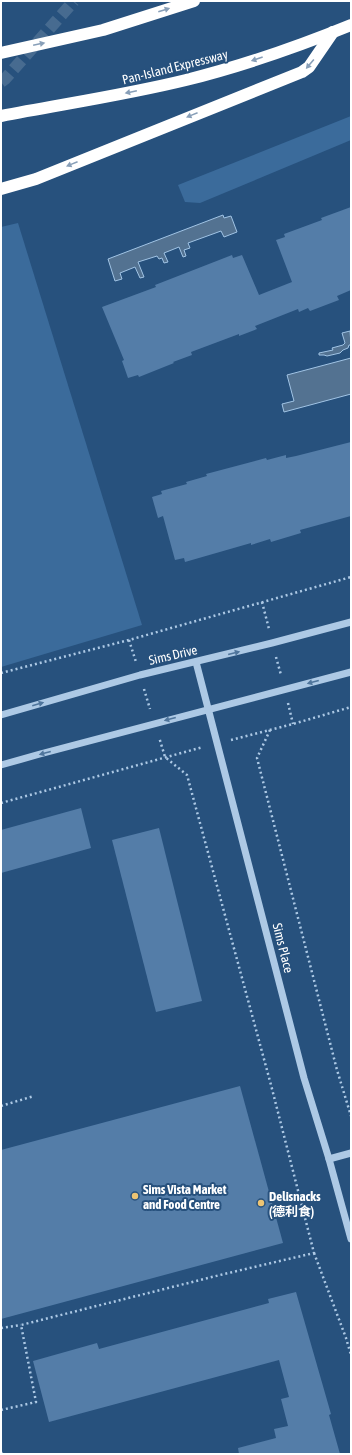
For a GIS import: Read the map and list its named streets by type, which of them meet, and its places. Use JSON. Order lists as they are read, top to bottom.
{
  "streets": {
    "highway": ["Pan-Island Expressway"],
    "street": ["Sims Drive", "Sims Place"]
  },
  "crossings": [
    ["Sims Drive", "Sims Place"]
  ],
  "places": ["Sims Vista Market and Food Centre", "Delisnacks (德利食)"]
}
